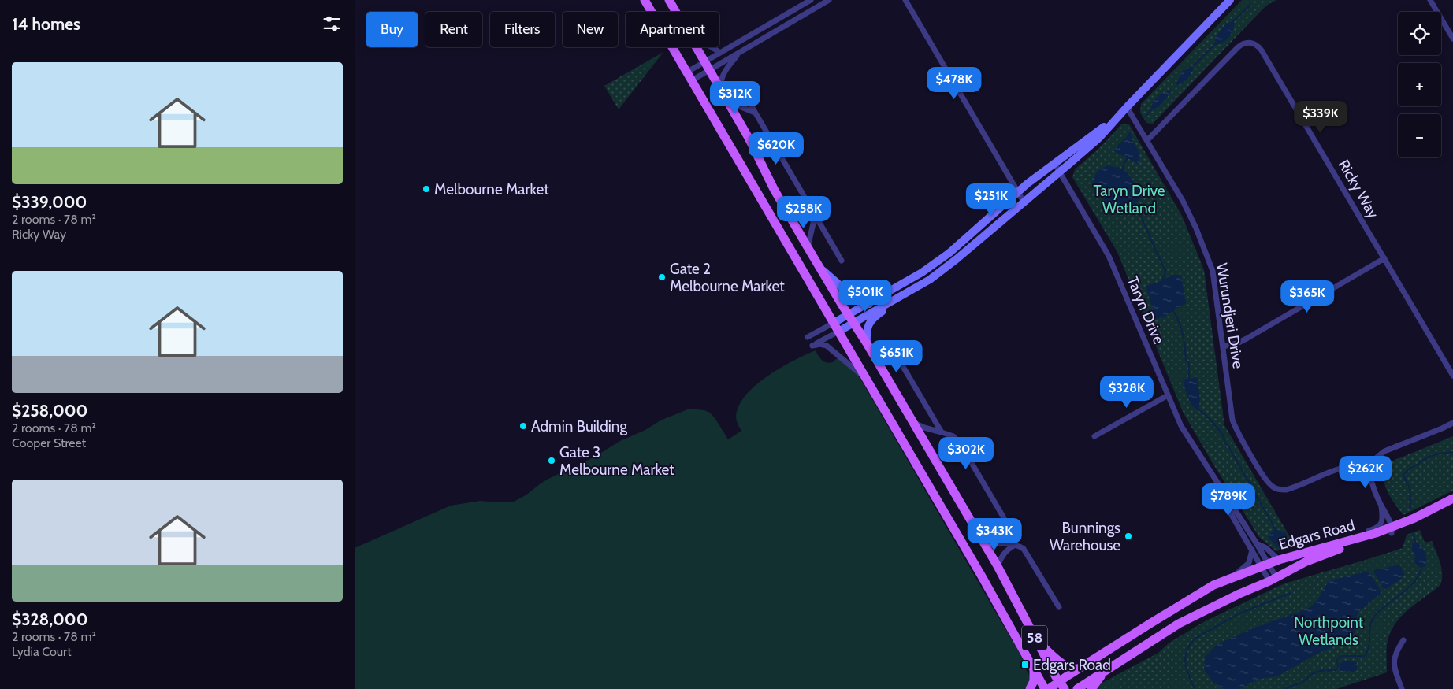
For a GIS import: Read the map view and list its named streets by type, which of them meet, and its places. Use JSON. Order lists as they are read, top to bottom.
{
  "streets": {
    "main road": ["Edgars Road", "58"],
    "street": ["Ricky Way", "Taryn Drive", "Wurundjeri Drive"]
  },
  "crossings": [
    ["Ricky Way", "Wurundjeri Drive"],
    ["Taryn Drive", "Edgars Road"],
    ["Edgars Road", "58"]
  ],
  "parks": ["Taryn Drive Wetland", "Northpoint Wetlands"],
  "places": {
    "other": [
      "Melbourne Market",
      "Gate 2 Melbourne Market",
      "Admin Building",
      "Gate 3 Melbourne Market",
      "Bunnings Warehouse"
    ],
    "transit": ["Edgars Road"]
  },
  "page": {
    "heading": "14 homes",
    "map_buttons": ["+", "−"],
    "chip": [
      "Buy",
      "Rent",
      "Filters",
      "New",
      "Apartment"
    ],
    "list": [
      {
        "name": "$339,000",
        "note": "2 rooms · 78 m² · Ricky Way"
      },
      {
        "name": "$258,000",
        "note": "2 rooms · 78 m² · Cooper Street"
      },
      {
        "name": "$328,000",
        "note": "2 rooms · 78 m² · Lydia Court"
      }
    ],
    "price": [
      "$478K",
      "$312K",
      "$339K",
      "$620K",
      "$251K",
      "$258K",
      "$501K",
      "$365K",
      "$651K",
      "$328K",
      "$302K",
      "$262K",
      "$789K",
      "$343K"
    ]
  }
}
